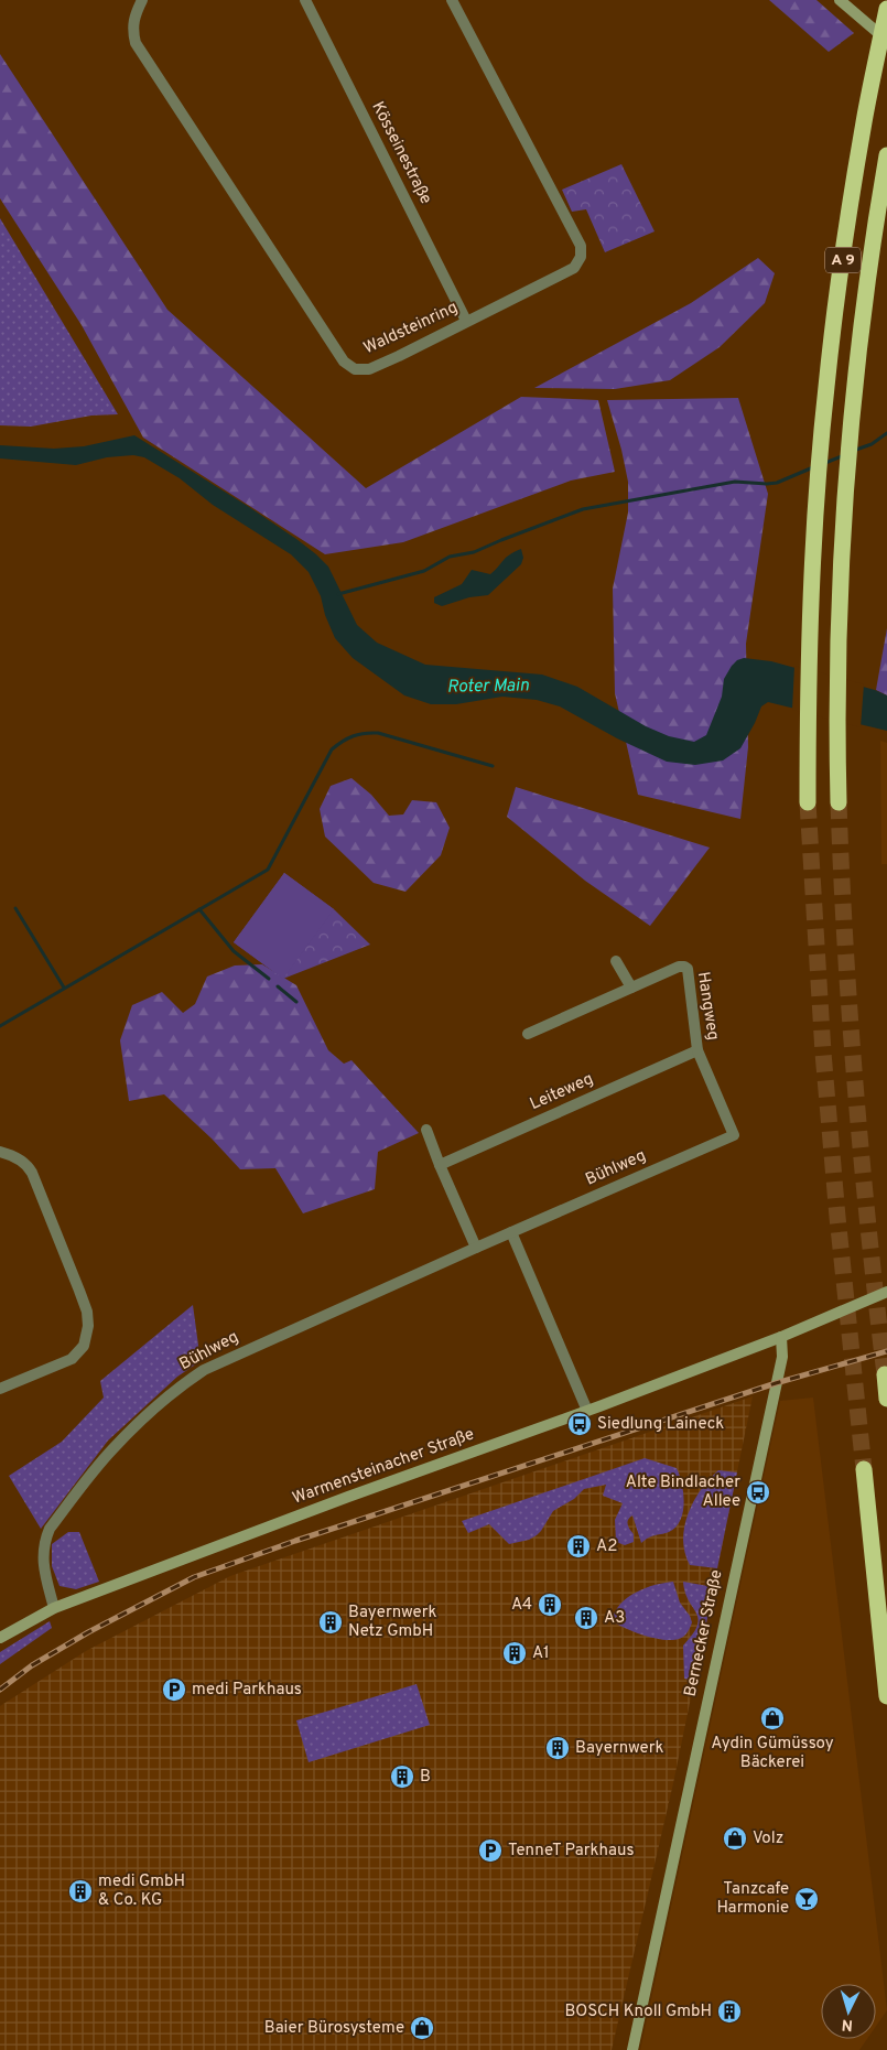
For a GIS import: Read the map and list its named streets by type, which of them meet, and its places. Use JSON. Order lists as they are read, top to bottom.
{
  "streets": {
    "highway": ["A 9"],
    "street": [
      "Kösseinestraße",
      "Waldsteinring",
      "Hangweg",
      "Leiteweg",
      "Bühlweg",
      "Warmensteinacher Straße",
      "Bernecker Straße"
    ]
  },
  "crossings": [
    ["Kösseinestraße", "Waldsteinring"],
    ["Hangweg", "Leiteweg"],
    ["Hangweg", "Bühlweg"],
    ["Bühlweg", "Warmensteinacher Straße"],
    ["Warmensteinacher Straße", "Bernecker Straße"]
  ],
  "water": ["Roter Main"],
  "places": {
    "bus stop": ["Siedlung Laineck", "Alte Bindlacher Allee"],
    "building": [
      "A2",
      "A4",
      "A3",
      "Bayernwerk Netz GmbH",
      "A1",
      "Bayernwerk",
      "B",
      "medi GmbH & Co. KG",
      "BOSCH Knoll GmbH"
    ],
    "parking": ["medi Parkhaus", "TenneT Parkhaus"],
    "shop": ["Aydin Gümüssoy Bäckerei", "Volz", "Baier Bürosysteme"],
    "bar": ["Tanzcafe Harmonie"]
  },
  "north": "bottom"
}
